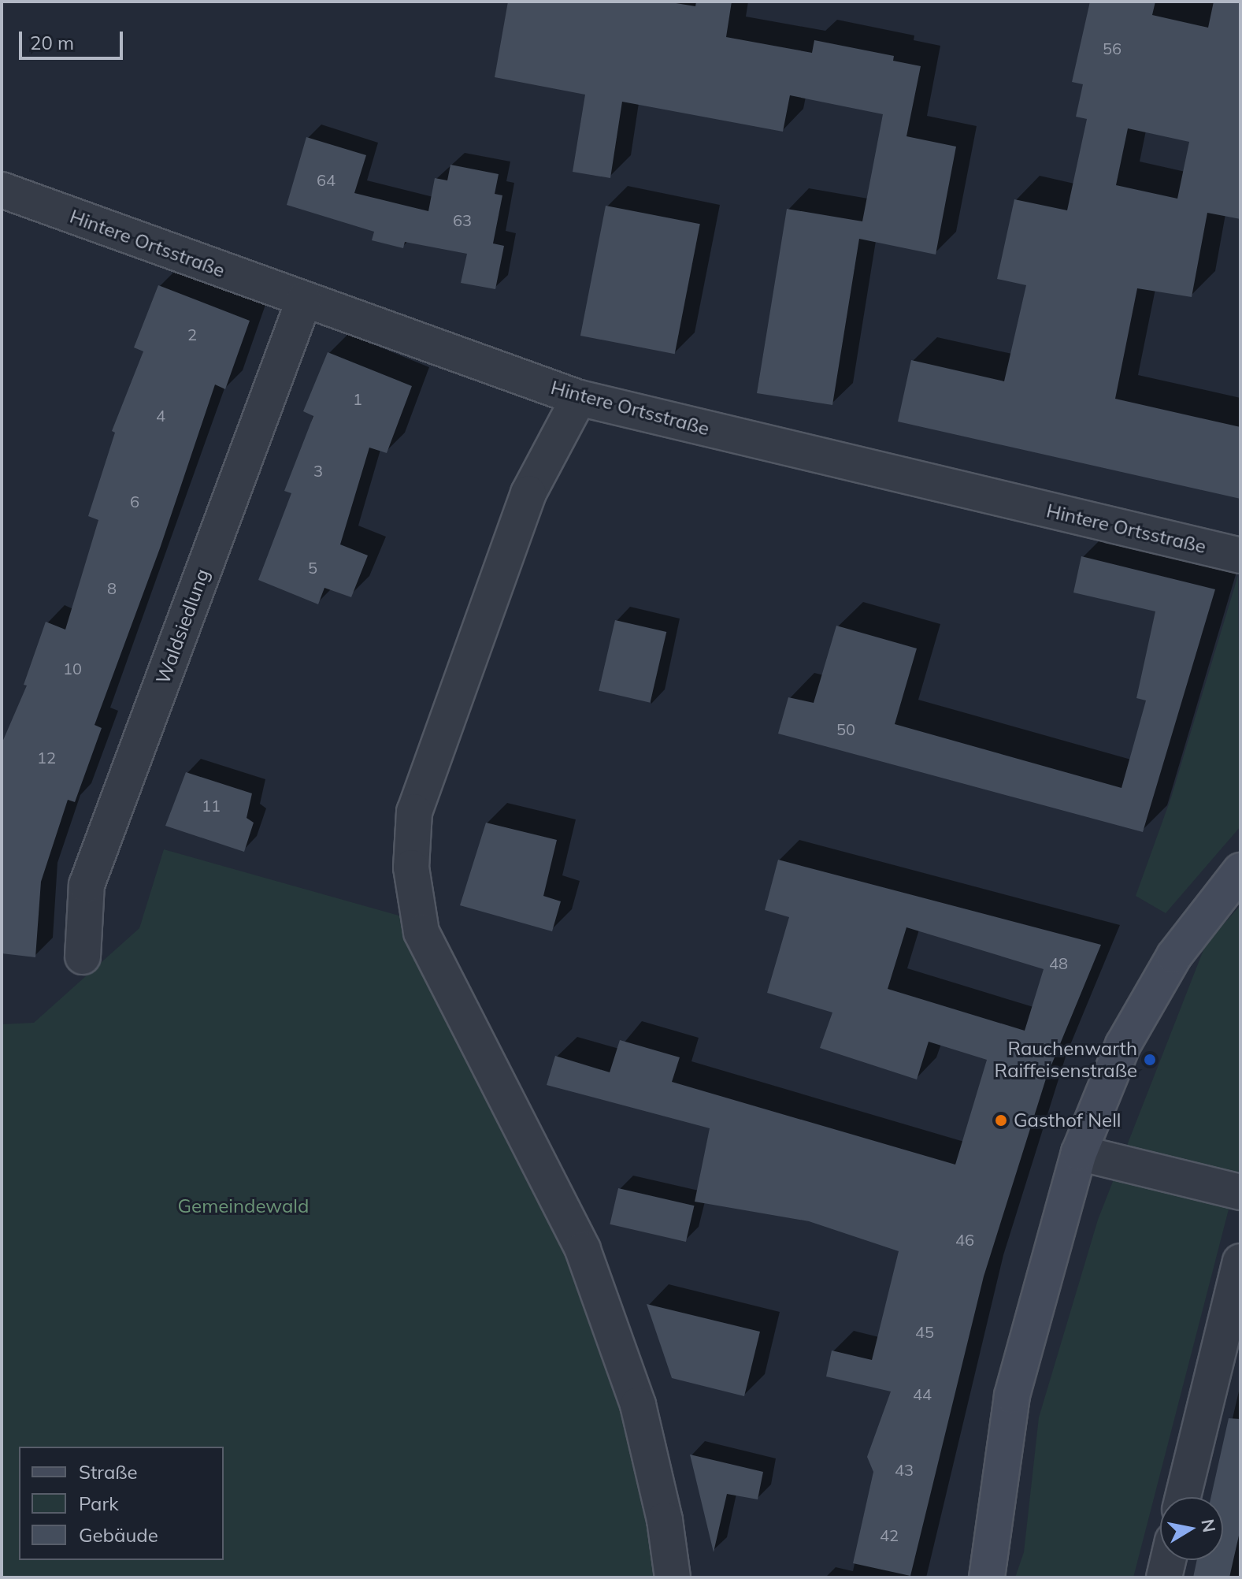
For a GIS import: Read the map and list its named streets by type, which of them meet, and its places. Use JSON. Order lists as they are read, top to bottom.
{
  "streets": {
    "street": ["Hintere Ortsstraße", "Waldsiedlung"]
  },
  "crossings": [
    ["Hintere Ortsstraße", "Waldsiedlung"]
  ],
  "parks": ["Gemeindewald"],
  "places": ["Rauchenwarth Raiffeisenstraße", "Gasthof Nell"],
  "house_numbers": [
    "56",
    "64",
    "63",
    "2",
    "1",
    "4",
    "3",
    "6",
    "5",
    "8",
    "10",
    "50",
    "12",
    "11",
    "48",
    "46",
    "45",
    "44",
    "43",
    "42"
  ],
  "legend": ["Straße", "Park", "Gebäude"],
  "scale_bar": "20 m",
  "north": "right"
}
